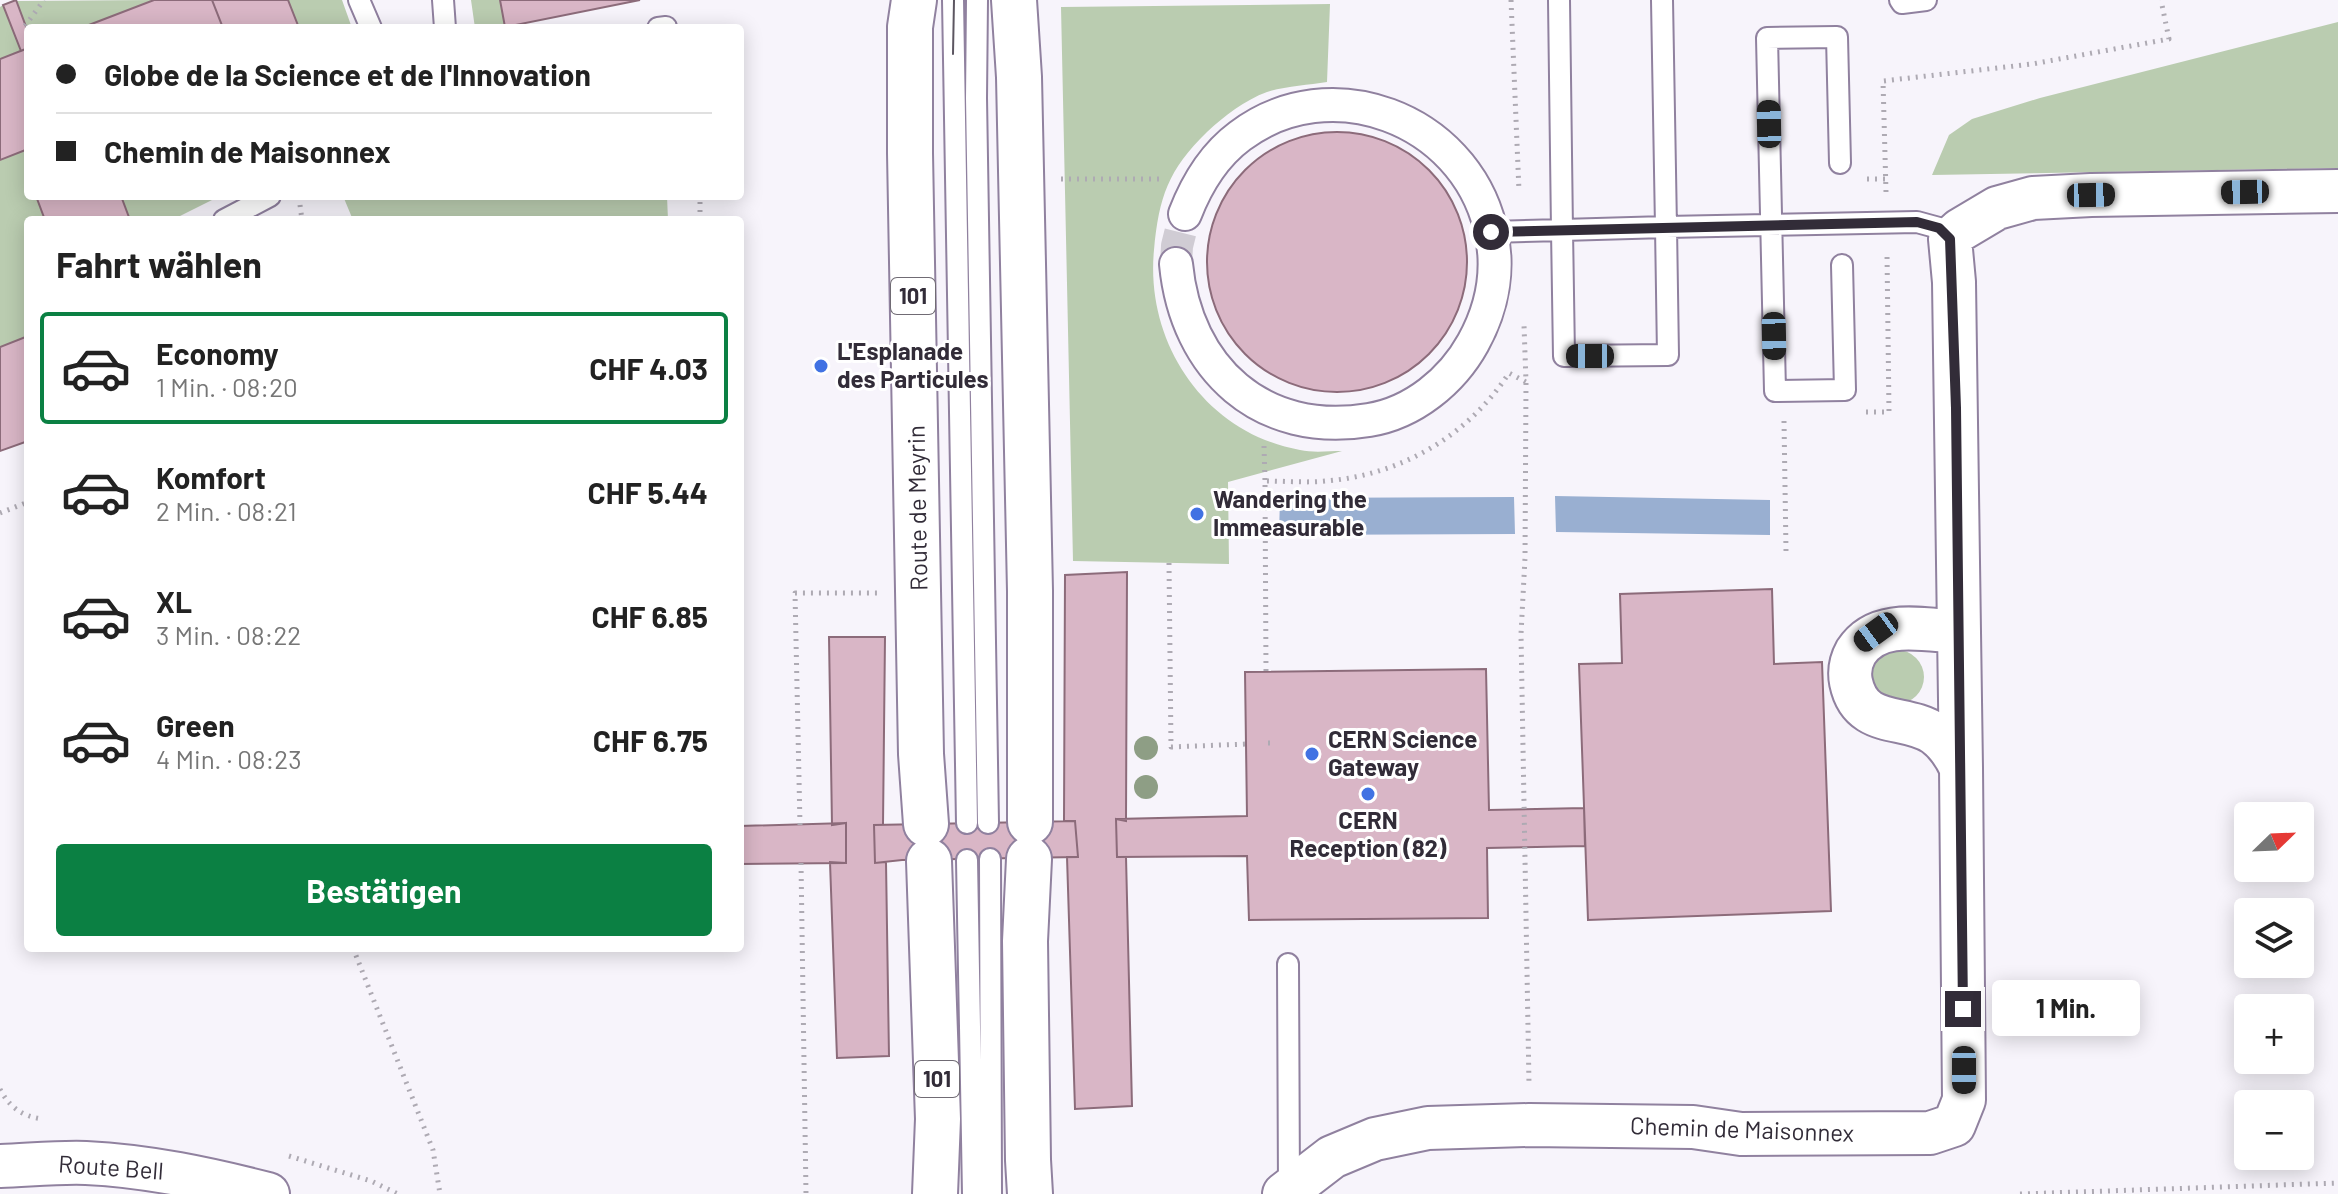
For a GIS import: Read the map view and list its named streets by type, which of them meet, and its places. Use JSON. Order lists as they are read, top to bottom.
{
  "streets": {
    "main road": ["101", "Route de Meyrin"],
    "street": ["Chemin de Maisonnex", "Route Bell"]
  },
  "places": [
    "L'Esplanade des Particules",
    "Wandering the Immeasurable",
    "CERN Science Gateway",
    "CERN Reception (82)"
  ],
  "north": "top right",
  "page": {
    "banner": ["Globe de la Science et de l'Innovation", "Chemin de Maisonnex"],
    "heading": "Fahrt wählen",
    "list": [
      {
        "name": "Economy",
        "note": "1 Min. · 08:20",
        "value": "CHF 4.03"
      },
      {
        "name": "Komfort",
        "note": "2 Min. · 08:21",
        "value": "CHF 5.44"
      },
      {
        "name": "XL",
        "note": "3 Min. · 08:22",
        "value": "CHF 6.85"
      },
      {
        "name": "Green",
        "note": "4 Min. · 08:23",
        "value": "CHF 6.75"
      }
    ],
    "map_buttons": ["+", "−"],
    "buttons": "Bestätigen",
    "bubble": "1 Min."
  }
}
